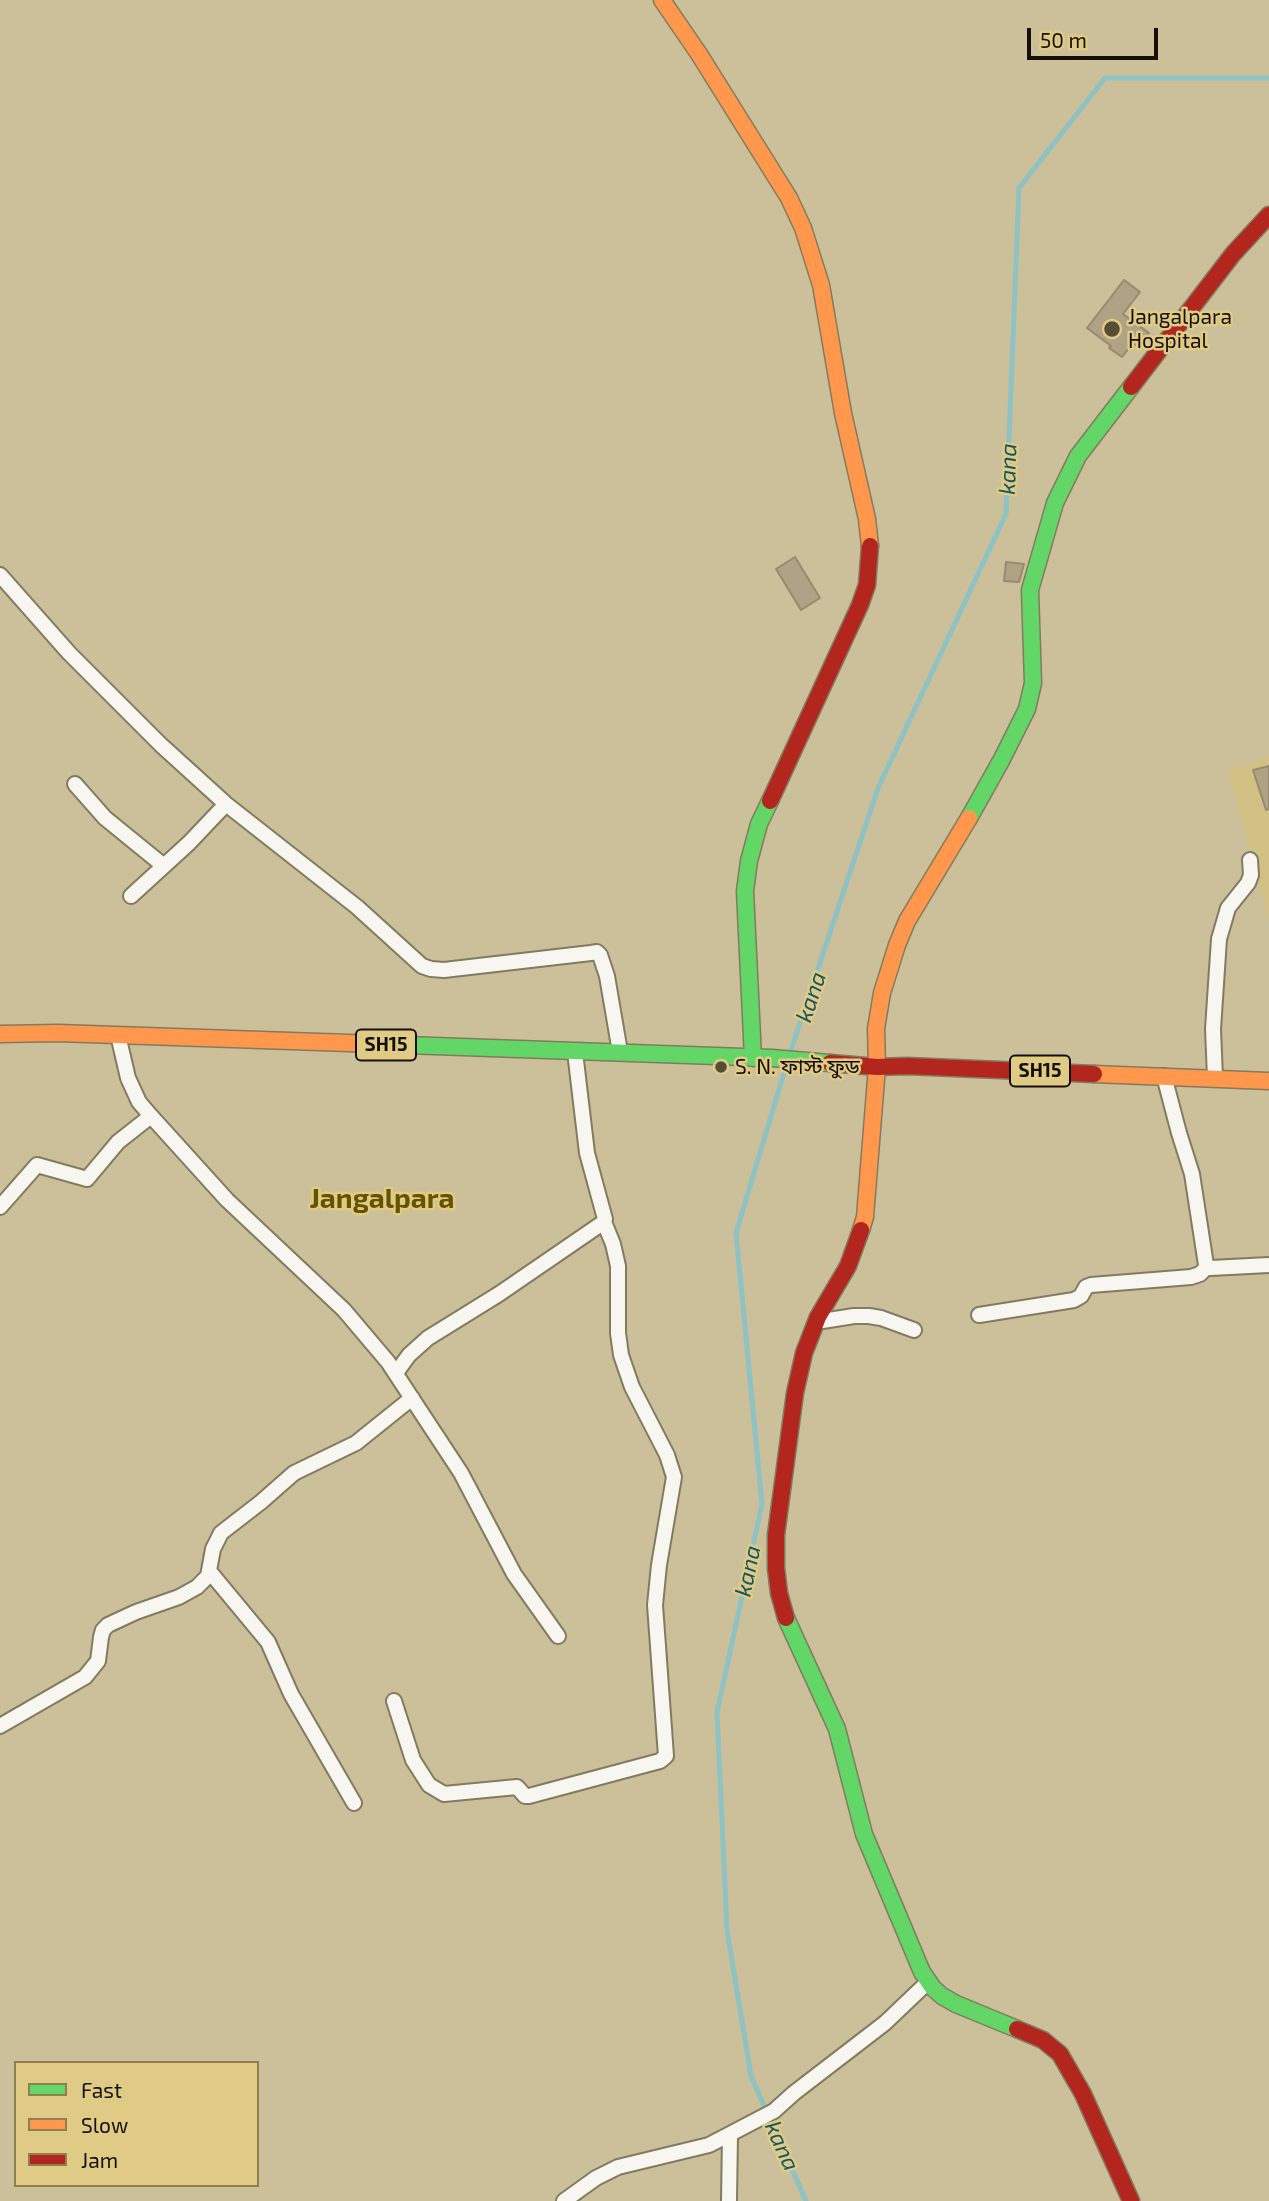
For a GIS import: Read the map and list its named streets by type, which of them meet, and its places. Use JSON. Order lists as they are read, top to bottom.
{
  "streets": {
    "street": ["SH15"]
  },
  "districts": ["Jangalpara"],
  "water": ["kana"],
  "places": ["Jangalpara Hospital", "S. N. ফাস্ট ফুড"],
  "legend": ["Fast", "Slow", "Jam"],
  "scale_bar": "50 m"
}
